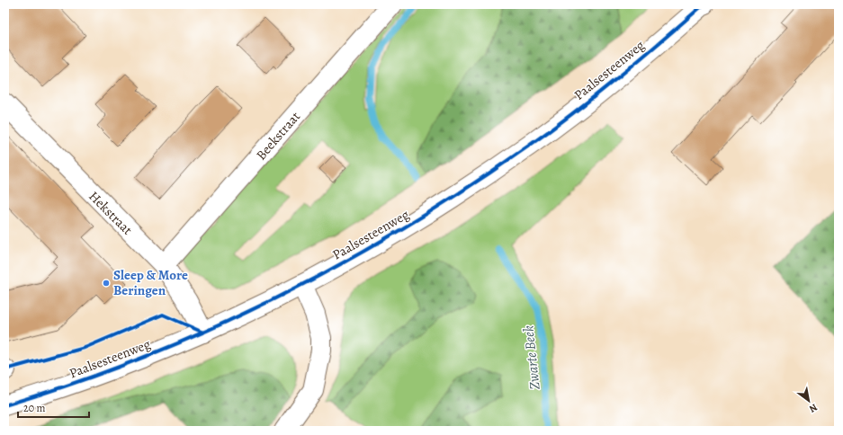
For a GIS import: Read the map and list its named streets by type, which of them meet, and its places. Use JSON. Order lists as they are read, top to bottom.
{
  "streets": {
    "street": ["Paalsesteenweg", "Beekstraat", "Hekstraat"]
  },
  "crossings": [
    ["Paalsesteenweg", "Hekstraat"],
    ["Beekstraat", "Hekstraat"]
  ],
  "water": ["Zwarte Beek"],
  "places": ["Sleep & More Beringen"],
  "scale_bar": "20 m",
  "north": "bottom right"
}
